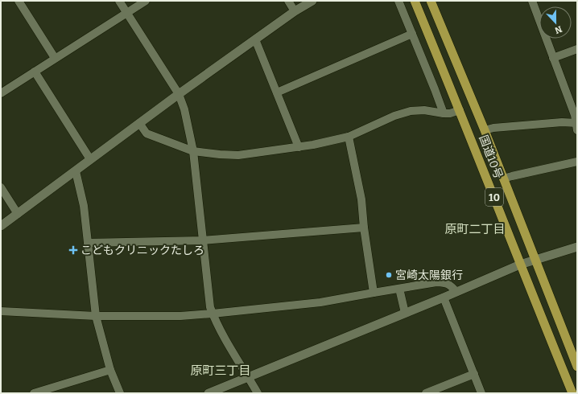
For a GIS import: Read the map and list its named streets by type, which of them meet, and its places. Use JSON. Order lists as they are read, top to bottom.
{
  "streets": {
    "highway": ["国道10号", "10"]
  },
  "districts": ["原町二丁目", "原町三丁目"],
  "places": {
    "health": ["こどもクリニックたしろ"],
    "other": ["宮崎太陽銀行"]
  },
  "north": "bottom"
}
